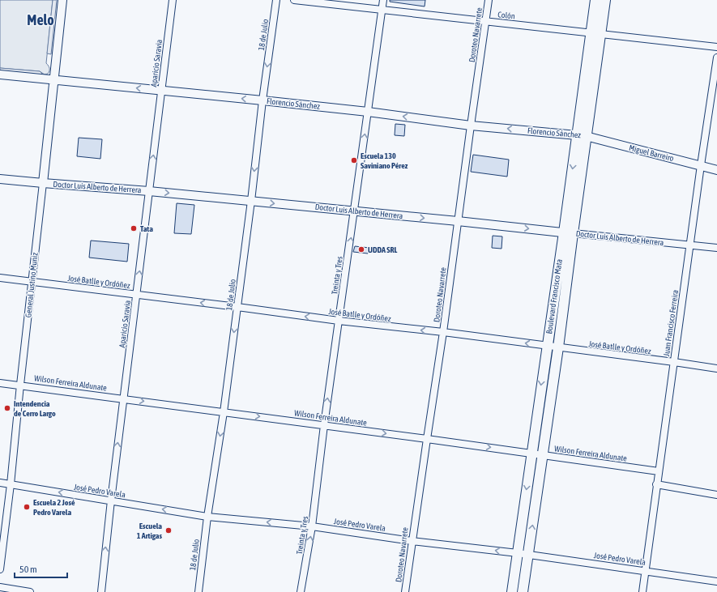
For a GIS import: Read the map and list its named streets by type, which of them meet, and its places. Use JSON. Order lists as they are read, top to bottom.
{
  "streets": {
    "main road": ["Boulevard Francisco Mata"],
    "street": [
      "Colón",
      "18 de Julio",
      "Doroteo Navarrete",
      "Aparicio Saravia",
      "Florencio Sánchez",
      "Miguel Barreiro",
      "Doctor Luis Alberto de Herrera",
      "Treinta y Tres",
      "José Batlle y Ordóñez",
      "General Justino Muniz",
      "Juan Francisco Ferreira",
      "Wilson Ferreira Aldunate",
      "José Pedro Varela"
    ]
  },
  "crossings": [
    ["Colón", "Doroteo Navarrete"],
    ["Colón", "Treinta y Tres"],
    ["Colón", "Boulevard Francisco Mata"],
    ["18 de Julio", "Florencio Sánchez"],
    ["18 de Julio", "Doctor Luis Alberto de Herrera"],
    ["18 de Julio", "José Batlle y Ordóñez"],
    ["18 de Julio", "Wilson Ferreira Aldunate"],
    ["18 de Julio", "José Pedro Varela"],
    ["Doroteo Navarrete", "Florencio Sánchez"],
    ["Doroteo Navarrete", "Doctor Luis Alberto de Herrera"],
    ["Doroteo Navarrete", "José Batlle y Ordóñez"],
    ["Doroteo Navarrete", "Wilson Ferreira Aldunate"],
    ["Doroteo Navarrete", "José Pedro Varela"],
    ["Aparicio Saravia", "Florencio Sánchez"],
    ["Aparicio Saravia", "Doctor Luis Alberto de Herrera"],
    ["Aparicio Saravia", "José Batlle y Ordóñez"],
    ["Aparicio Saravia", "Wilson Ferreira Aldunate"],
    ["Aparicio Saravia", "José Pedro Varela"],
    ["Florencio Sánchez", "Miguel Barreiro"],
    ["Florencio Sánchez", "Treinta y Tres"],
    ["Florencio Sánchez", "General Justino Muniz"],
    ["Florencio Sánchez", "Boulevard Francisco Mata"],
    ["Miguel Barreiro", "Boulevard Francisco Mata"],
    ["Miguel Barreiro", "Juan Francisco Ferreira"],
    ["Doctor Luis Alberto de Herrera", "Treinta y Tres"],
    ["Doctor Luis Alberto de Herrera", "General Justino Muniz"],
    ["Doctor Luis Alberto de Herrera", "Boulevard Francisco Mata"],
    ["Doctor Luis Alberto de Herrera", "Juan Francisco Ferreira"],
    ["Treinta y Tres", "José Batlle y Ordóñez"],
    ["Treinta y Tres", "Wilson Ferreira Aldunate"],
    ["Treinta y Tres", "José Pedro Varela"],
    ["José Batlle y Ordóñez", "General Justino Muniz"],
    ["José Batlle y Ordóñez", "Boulevard Francisco Mata"],
    ["José Batlle y Ordóñez", "Juan Francisco Ferreira"],
    ["General Justino Muniz", "Wilson Ferreira Aldunate"],
    ["General Justino Muniz", "José Pedro Varela"],
    ["Boulevard Francisco Mata", "Wilson Ferreira Aldunate"],
    ["Boulevard Francisco Mata", "José Pedro Varela"],
    ["Juan Francisco Ferreira", "Wilson Ferreira Aldunate"],
    ["Juan Francisco Ferreira", "José Pedro Varela"]
  ],
  "one_way": [
    "18 de Julio",
    "Aparicio Saravia",
    "Florencio Sánchez",
    "Doctor Luis Alberto de Herrera",
    "Treinta y Tres",
    "José Batlle y Ordóñez",
    "Wilson Ferreira Aldunate",
    "José Pedro Varela"
  ],
  "districts": ["Melo"],
  "places": [
    "Escuela 130 Saviniano Pérez",
    "Tata",
    "UDDA SRL",
    "Intendencia de Cerro Largo",
    "Escuela 2 José Pedro Varela",
    "Escuela 1 Artigas"
  ],
  "scale_bar": "50 m"
}
